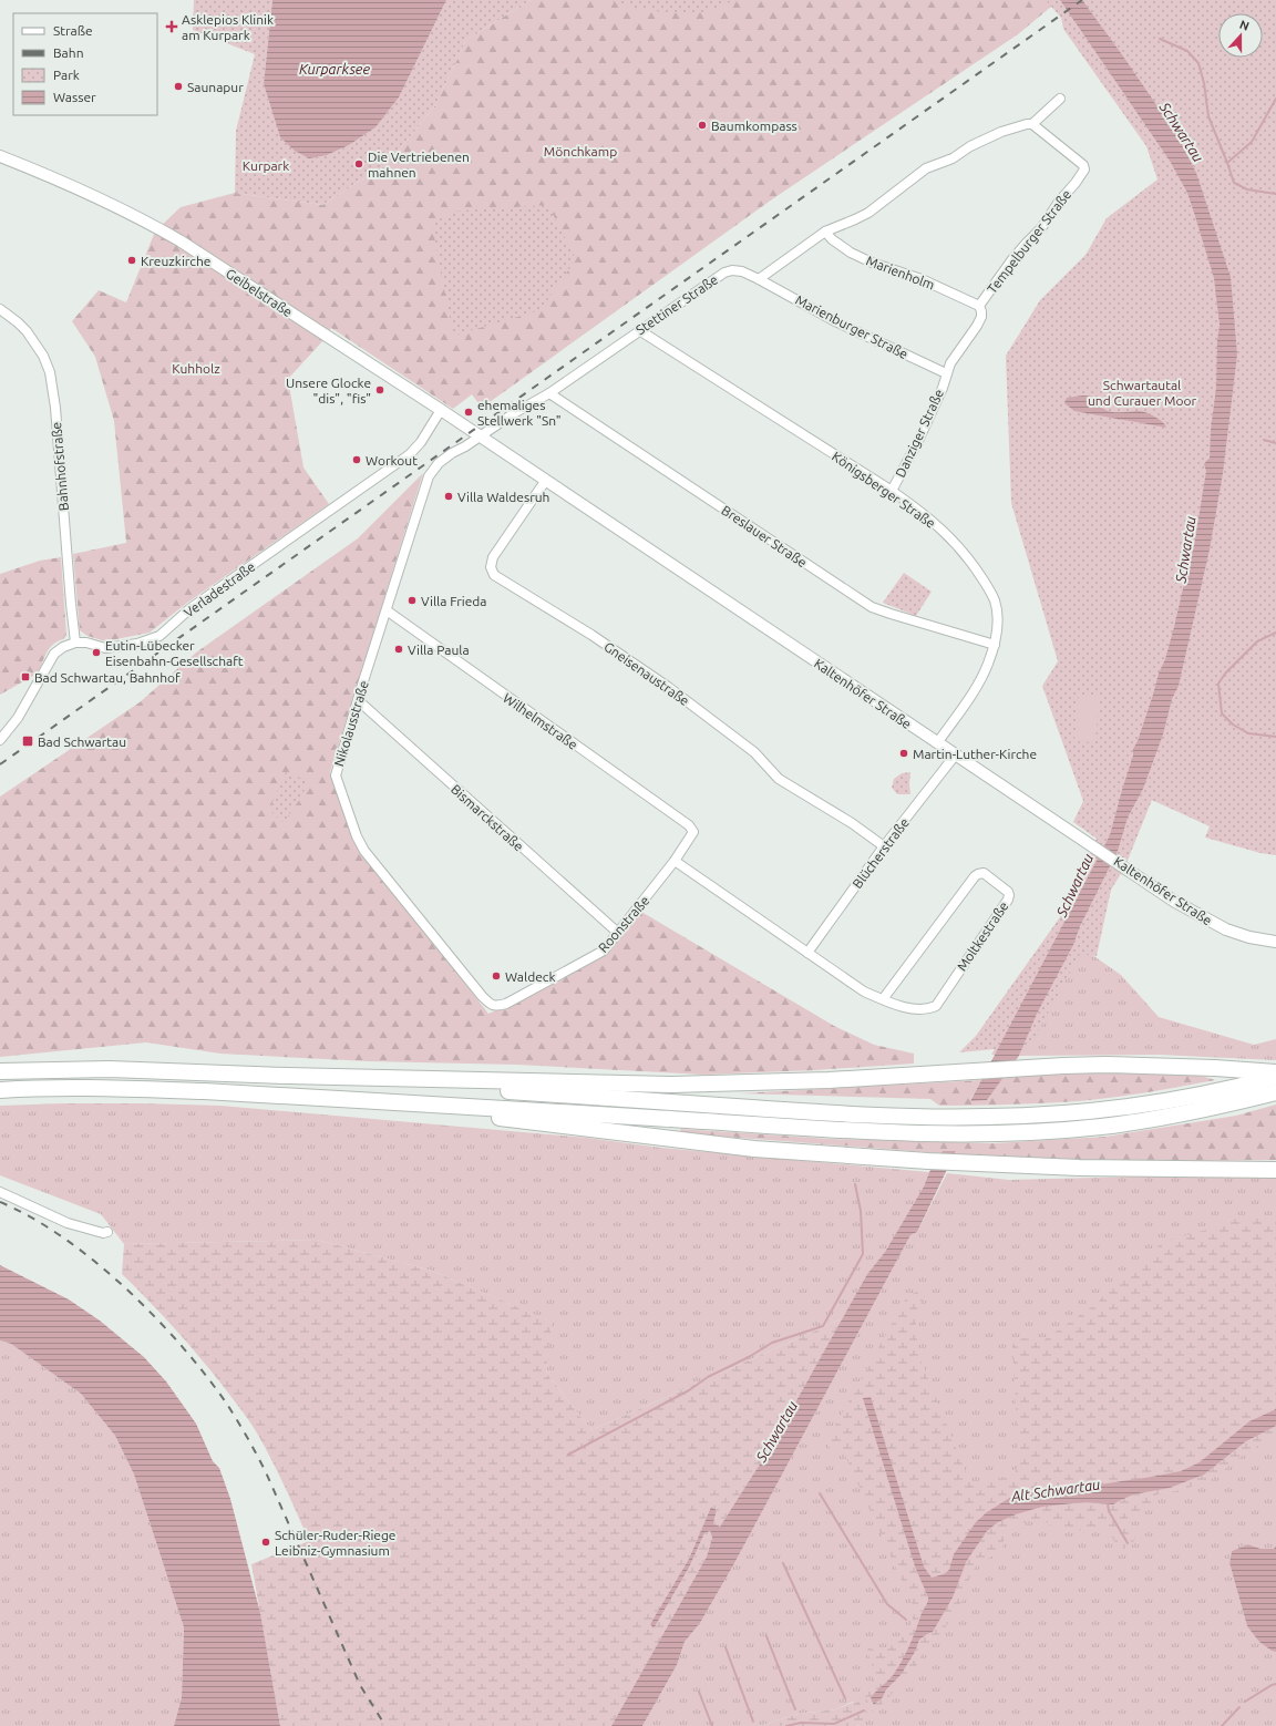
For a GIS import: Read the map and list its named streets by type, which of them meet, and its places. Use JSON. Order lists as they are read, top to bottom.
{
  "streets": {
    "street": [
      "Tempelburger Straße",
      "Marienholm",
      "Geibelstraße",
      "Stettiner Straße",
      "Marienburger Straße",
      "Danziger Straße",
      "Bahnhofstraße",
      "Königsberger Straße",
      "Breslauer Straße",
      "Verladestraße",
      "Gneisenaustraße",
      "Kaltenhöfer Straße",
      "Wilhelmstraße",
      "Nikolausstraße",
      "Bismarckstraße",
      "Blücherstraße",
      "Roonstraße",
      "Moltkestraße"
    ]
  },
  "crossings": [
    ["Tempelburger Straße", "Marienholm"],
    ["Tempelburger Straße", "Marienburger Straße"],
    ["Tempelburger Straße", "Danziger Straße"],
    ["Geibelstraße", "Verladestraße"],
    ["Geibelstraße", "Kaltenhöfer Straße"],
    ["Stettiner Straße", "Marienburger Straße"],
    ["Stettiner Straße", "Königsberger Straße"],
    ["Stettiner Straße", "Breslauer Straße"],
    ["Stettiner Straße", "Kaltenhöfer Straße"],
    ["Stettiner Straße", "Nikolausstraße"],
    ["Marienburger Straße", "Danziger Straße"],
    ["Danziger Straße", "Königsberger Straße"],
    ["Bahnhofstraße", "Verladestraße"],
    ["Königsberger Straße", "Breslauer Straße"],
    ["Königsberger Straße", "Kaltenhöfer Straße"],
    ["Gneisenaustraße", "Kaltenhöfer Straße"],
    ["Gneisenaustraße", "Blücherstraße"],
    ["Kaltenhöfer Straße", "Nikolausstraße"],
    ["Kaltenhöfer Straße", "Blücherstraße"],
    ["Wilhelmstraße", "Nikolausstraße"],
    ["Wilhelmstraße", "Roonstraße"],
    ["Nikolausstraße", "Bismarckstraße"],
    ["Nikolausstraße", "Roonstraße"],
    ["Bismarckstraße", "Roonstraße"],
    ["Blücherstraße", "Moltkestraße"],
    ["Roonstraße", "Moltkestraße"]
  ],
  "water": ["Kurparksee", "Schwartau", "Alt Schwartau"],
  "parks": [
    "Mönchkamp",
    "Kurpark",
    "Kuhholz",
    "Schwartautal und Curauer Moor"
  ],
  "places": {
    "health": ["Asklepios Klinik am Kurpark"],
    "other": [
      "Saunapur",
      "Baumkompass",
      "Die Vertriebenen mahnen",
      "Kreuzkirche",
      "Unsere Glocke \"dis\", \"fis\"",
      "ehemaliges Stellwerk \"Sn\"",
      "Workout",
      "Villa Waldesruh",
      "Villa Frieda",
      "Villa Paula",
      "Eutin-Lübecker Eisenbahn-Gesellschaft",
      "Martin-Luther-Kirche",
      "Waldeck",
      "Schüler-Ruder-Riege Leibniz-Gymnasium"
    ],
    "transit": ["Bad Schwartau, Bahnhof", "Bad Schwartau"]
  },
  "legend": [
    "Straße",
    "Bahn",
    "Park",
    "Wasser"
  ],
  "north": "top"
}
